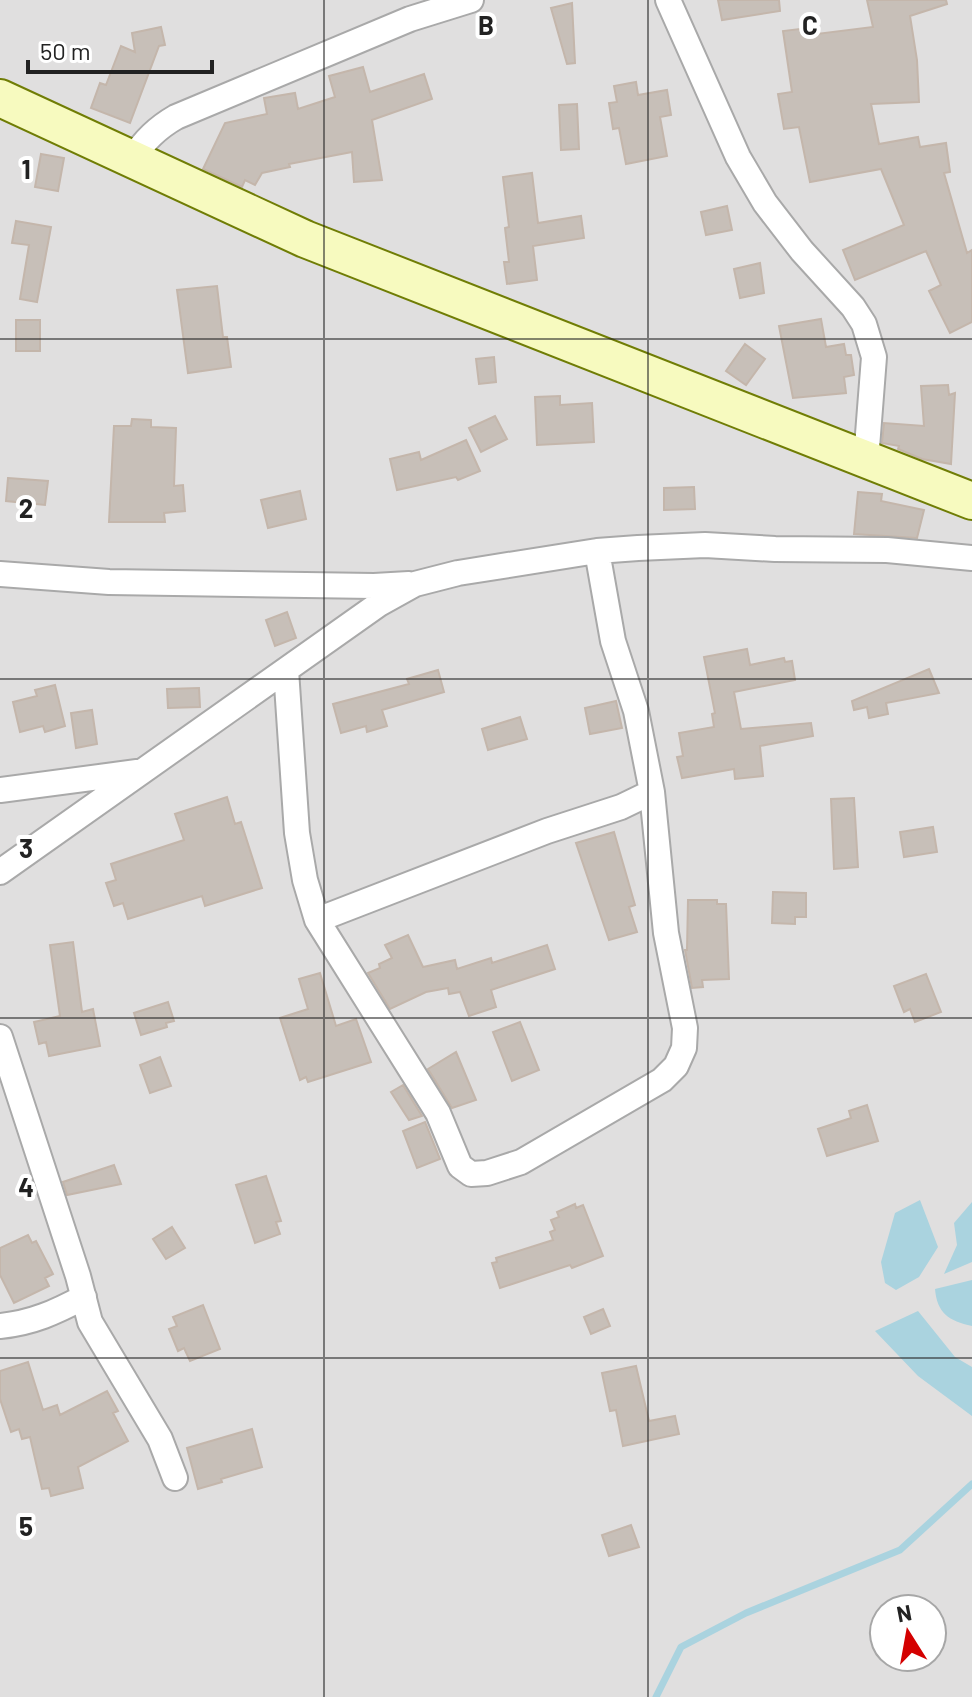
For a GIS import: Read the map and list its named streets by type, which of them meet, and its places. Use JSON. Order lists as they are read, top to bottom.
{
  "scale_bar": "50 m",
  "north": "top",
  "grid": {
    "columns": ["B", "C"],
    "rows": [
      "1",
      "2",
      "3",
      "4",
      "5"
    ]
  }
}
